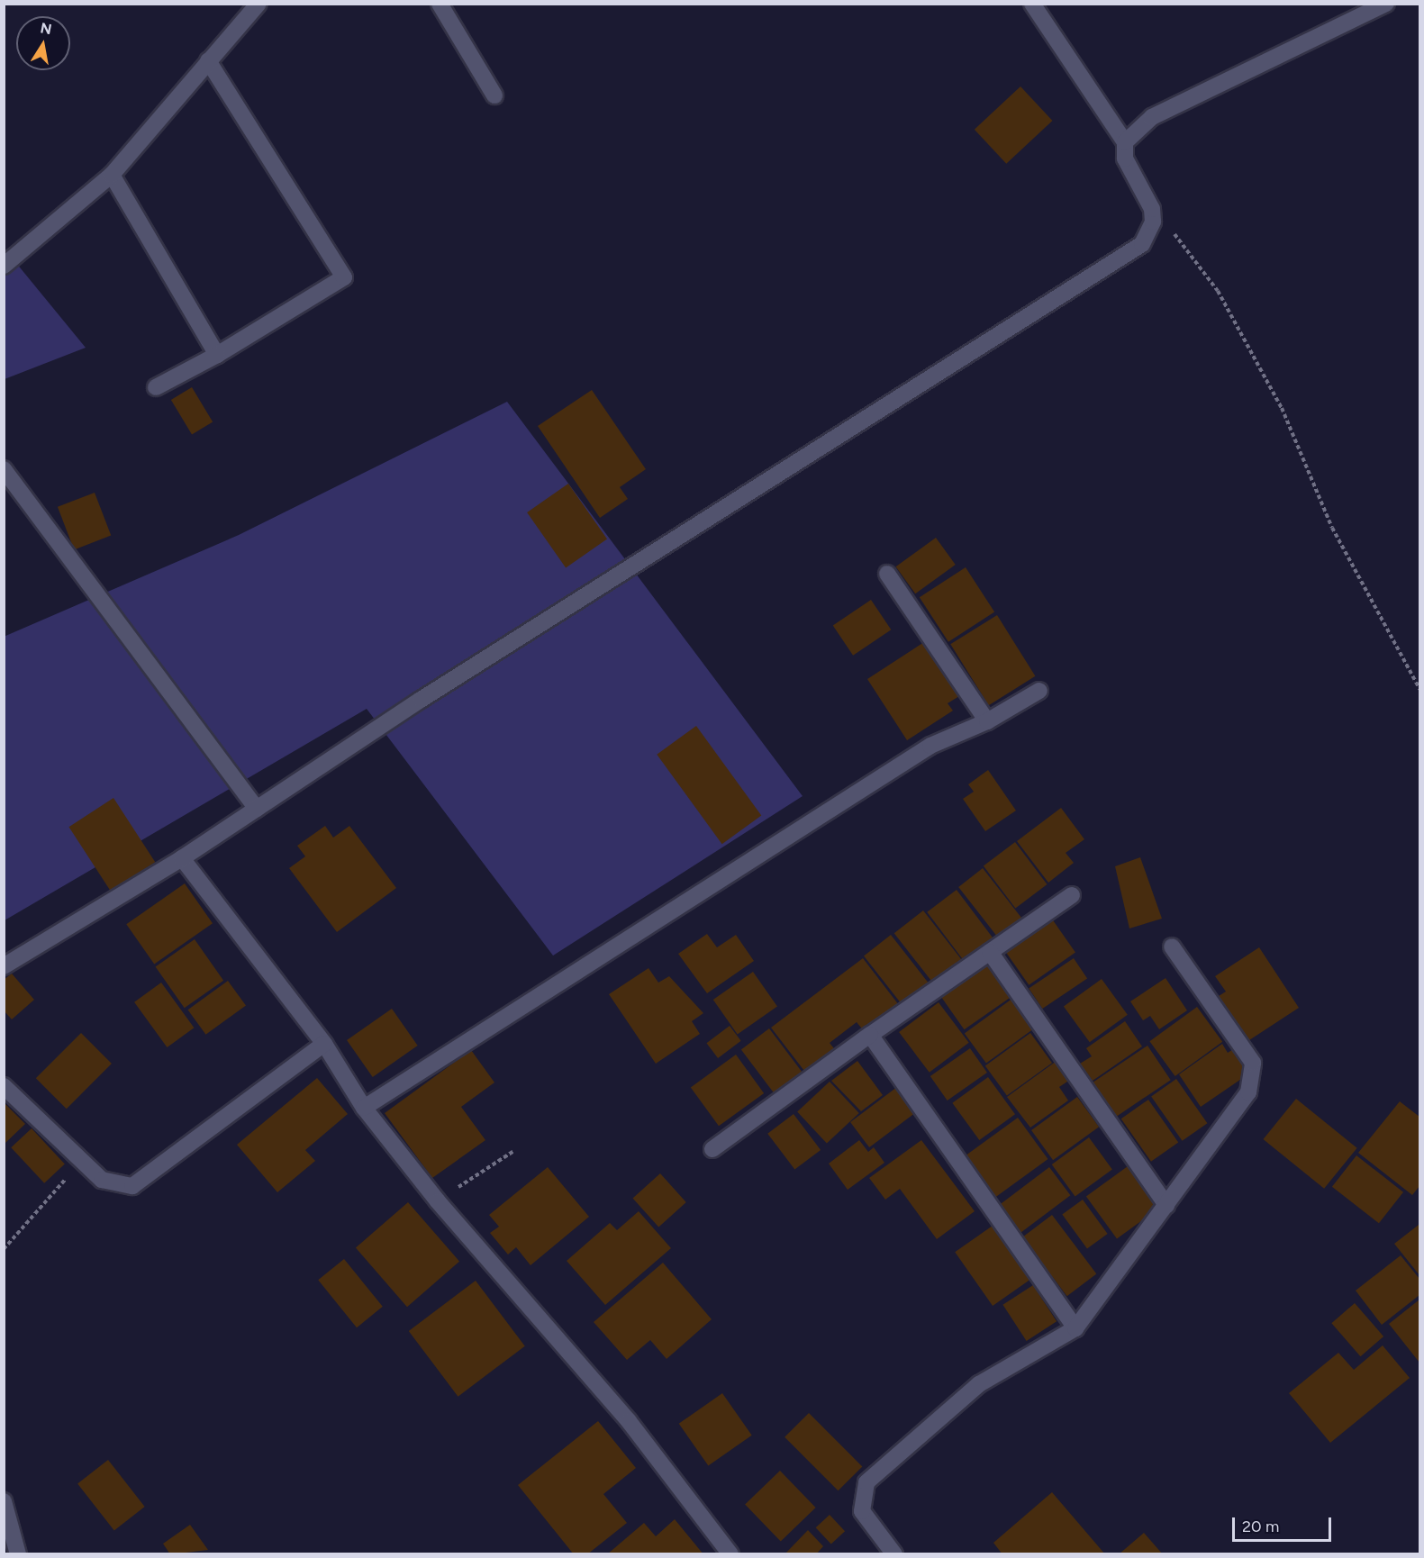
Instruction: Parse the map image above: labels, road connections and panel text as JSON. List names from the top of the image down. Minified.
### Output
{"scale_bar":"20 m","north":"top"}
